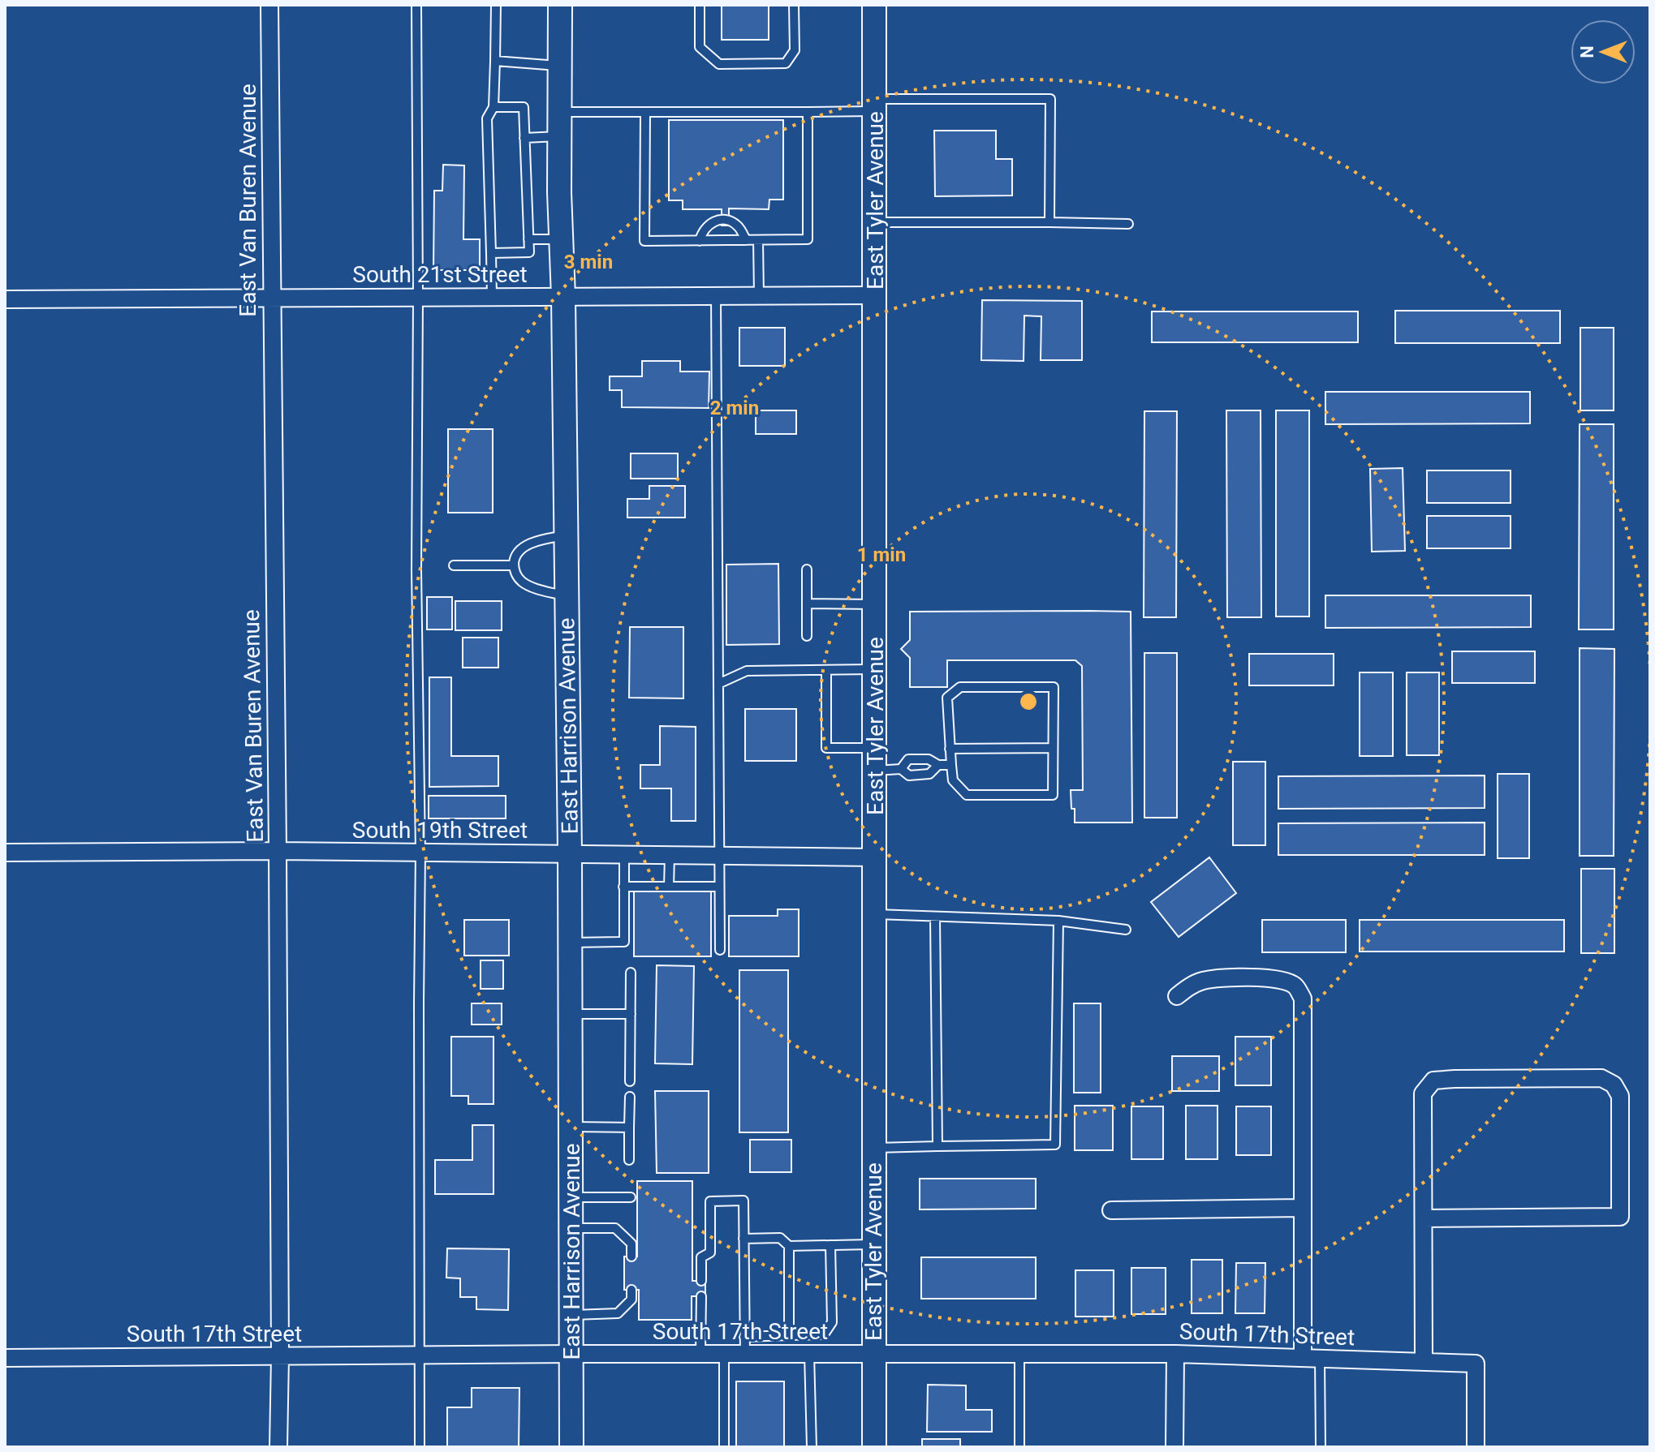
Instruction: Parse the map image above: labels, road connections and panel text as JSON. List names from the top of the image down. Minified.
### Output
{"streets":{"main road":["East Tyler Avenue","East Harrison Avenue"],"street":["East Van Buren Avenue","South 21st Street","South 19th Street","South 17th Street"]},"crossings":[["East Van Buren Avenue","South 21st Street"],["East Van Buren Avenue","South 19th Street"],["East Van Buren Avenue","South 17th Street"],["East Tyler Avenue","South 21st Street"],["East Tyler Avenue","South 19th Street"],["East Tyler Avenue","South 17th Street"],["South 21st Street","East Harrison Avenue"],["East Harrison Avenue","South 19th Street"],["East Harrison Avenue","South 17th Street"]],"north":"left","rings":["3 min","2 min","1 min"]}
